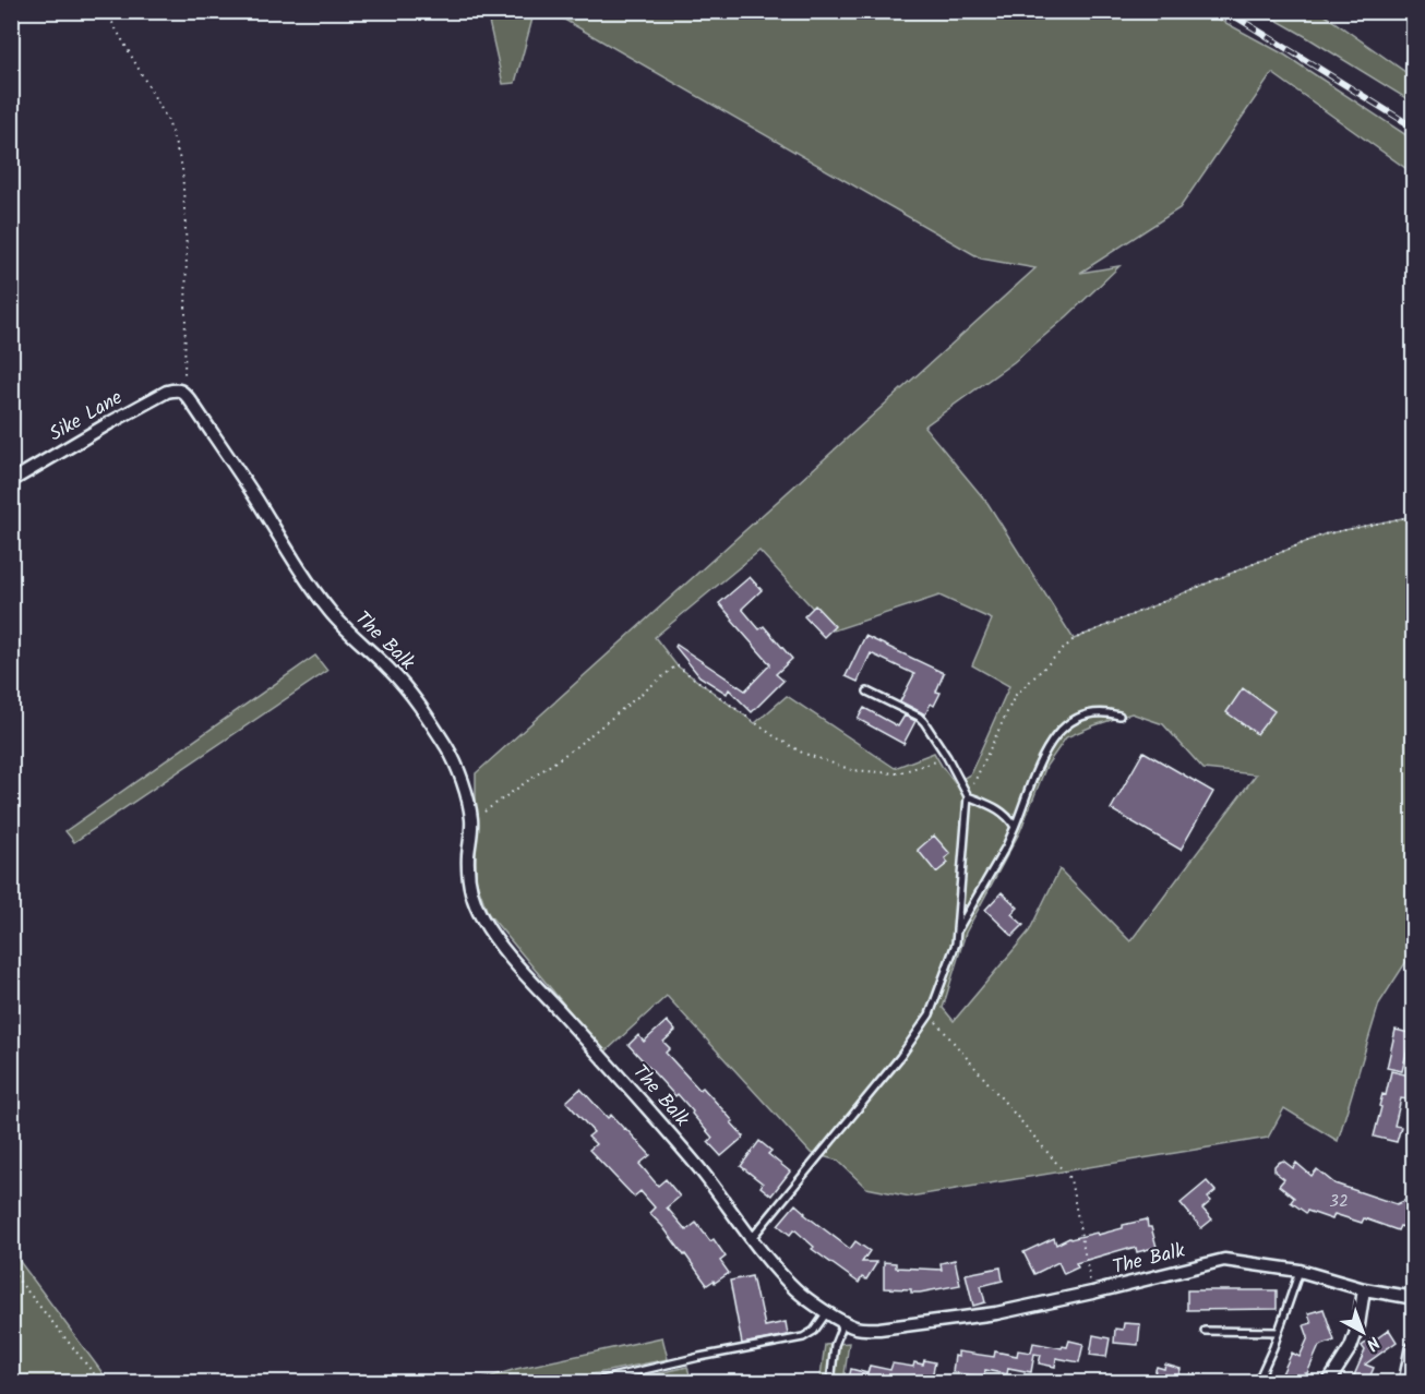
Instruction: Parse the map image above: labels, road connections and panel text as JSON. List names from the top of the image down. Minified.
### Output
{"streets":{"street":["Sike Lane","The Balk"]},"crossings":[["Sike Lane","The Balk"]],"house_numbers":["32"],"north":"bottom right"}
